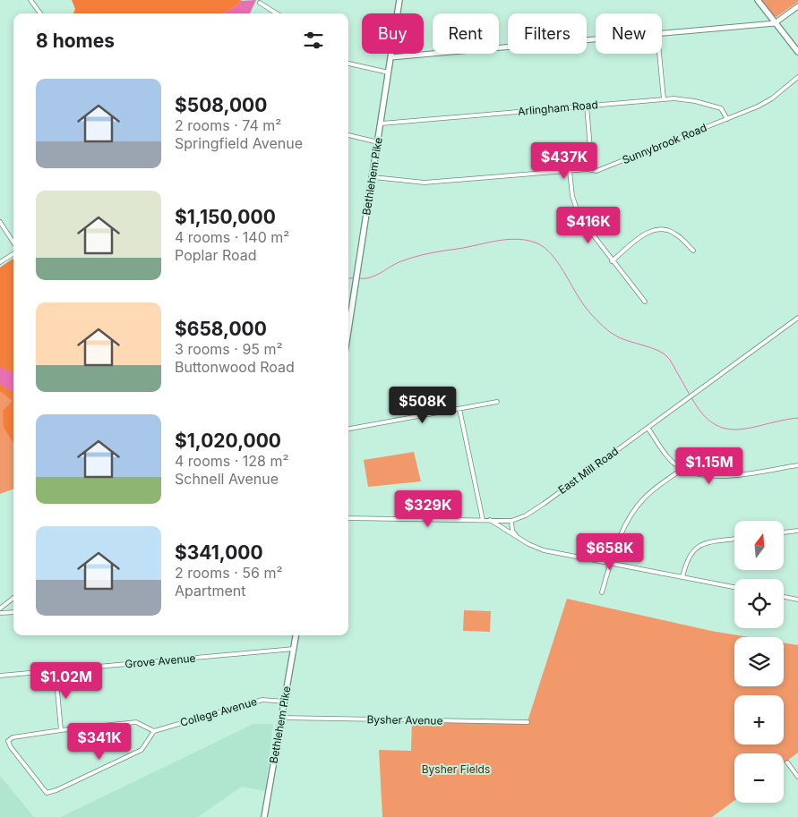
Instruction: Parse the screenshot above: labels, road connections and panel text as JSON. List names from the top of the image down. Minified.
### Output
{"streets":{"main road":["Bethlehem Pike"],"street":["Arlingham Road","Sunnybrook Road","East Mill Road","Grove Avenue","College Avenue","Bysher Avenue"]},"crossings":[["Arlingham Road","Sunnybrook Road"],["Arlingham Road","Bethlehem Pike"],["Sunnybrook Road","Bethlehem Pike"],["Bethlehem Pike","Grove Avenue"],["Bethlehem Pike","College Avenue"],["Bethlehem Pike","Bysher Avenue"]],"parks":["Bysher Fields"],"north":"top","page":{"chip":["Buy","Rent","Filters","New"],"heading":"8 homes","list":[{"name":"$508,000","note":"2 rooms · 74 m² · Springfield Avenue"},{"name":"$1,150,000","note":"4 rooms · 140 m² · Poplar Road"},{"name":"$658,000","note":"3 rooms · 95 m² · Buttonwood Road"},{"name":"$1,020,000","note":"4 rooms · 128 m² · Schnell Avenue"},{"name":"$341,000","note":"2 rooms · 56 m² · Apartment"}],"price":["$437K","$416K","$508K","$1.15M","$329K","$658K","$1.02M","$341K"],"map_buttons":["+","−"]}}
